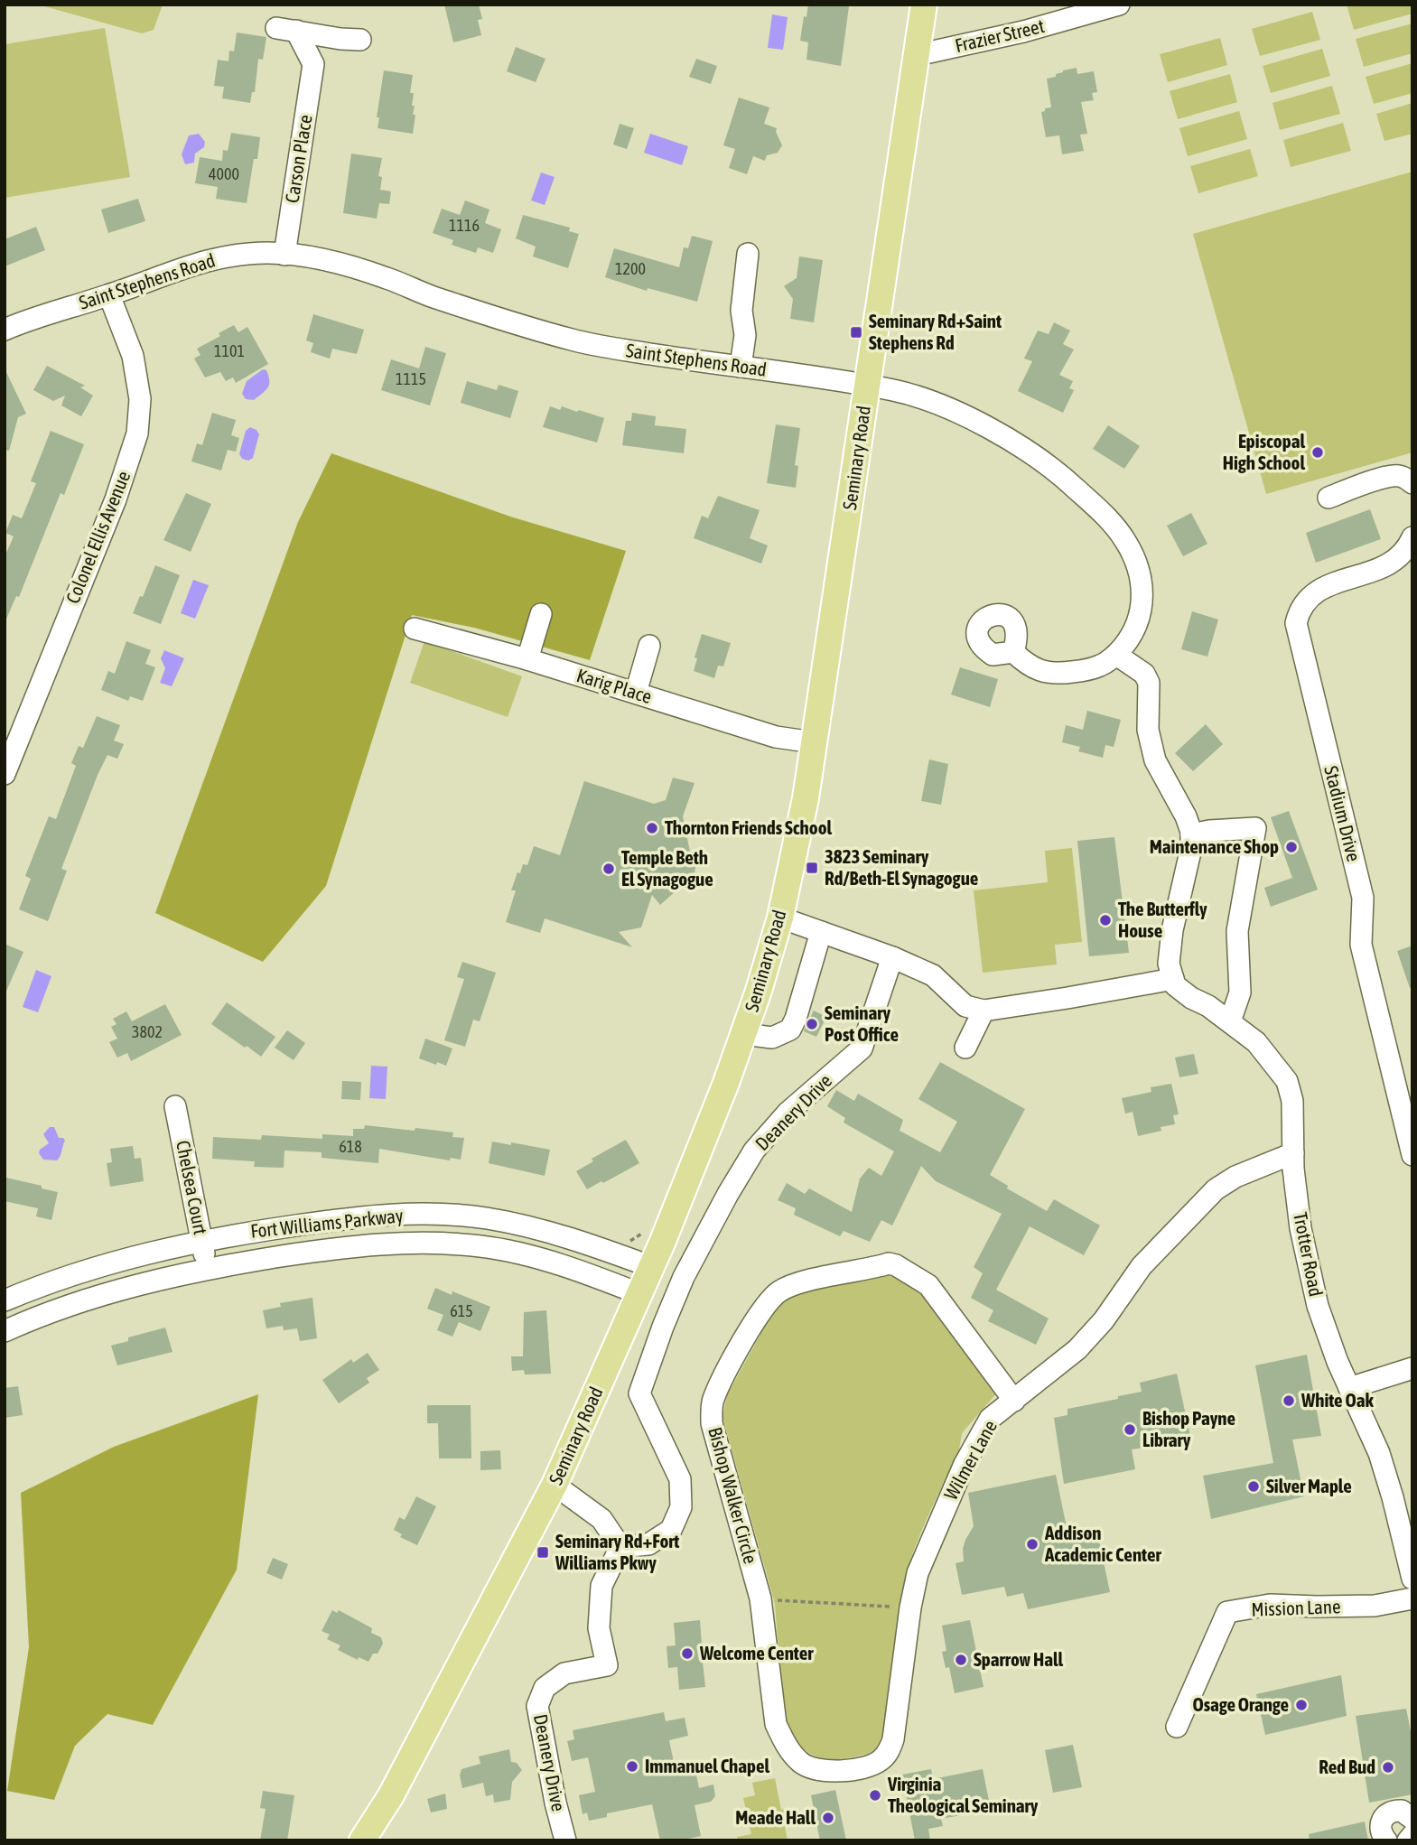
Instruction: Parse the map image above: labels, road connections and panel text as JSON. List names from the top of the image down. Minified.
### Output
{"streets":{"main road":["Seminary Road"],"street":["Frazier Street","Carson Place","Saint Stephens Road","Colonel Ellis Avenue","Karig Place","Stadium Drive","Deanery Drive","Chelsea Court","Fort Williams Parkway","Trotter Road","Wilmer Lane","Bishop Walker Circle","Mission Lane"]},"crossings":[["Frazier Street","Seminary Road"],["Carson Place","Saint Stephens Road"],["Saint Stephens Road","Seminary Road"],["Saint Stephens Road","Colonel Ellis Avenue"],["Seminary Road","Karig Place"],["Seminary Road","Fort Williams Parkway"],["Chelsea Court","Fort Williams Parkway"],["Trotter Road","Wilmer Lane"],["Wilmer Lane","Bishop Walker Circle"]],"places":{"transit":["Seminary Rd+Saint Stephens Rd","3823 Seminary Rd/Beth-El Synagogue","Seminary Rd+Fort Williams Pkwy"],"other":["Episcopal High School","Thornton Friends School","Maintenance Shop","Temple Beth El Synagogue","The Butterfly House","Seminary Post Office","White Oak","Bishop Payne Library","Silver Maple","Addison Academic Center","Welcome Center","Sparrow Hall","Osage Orange","Immanuel Chapel","Red Bud","Virginia Theological Seminary","Meade Hall"]},"house_numbers":["4000","1116","1200","1101","1115","3802","618","615"]}
